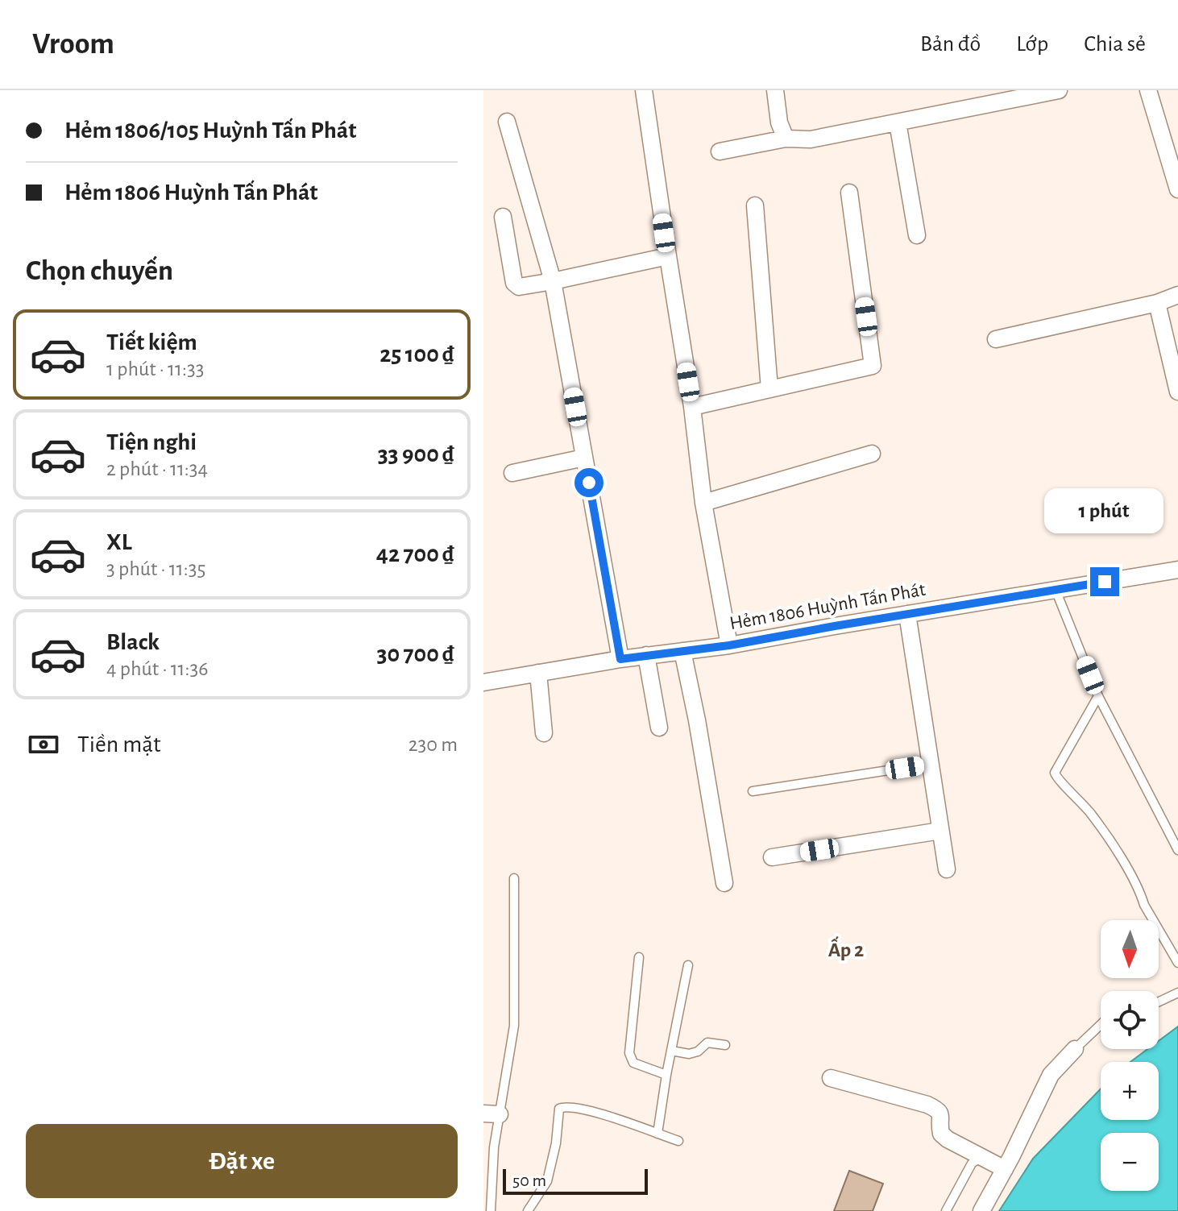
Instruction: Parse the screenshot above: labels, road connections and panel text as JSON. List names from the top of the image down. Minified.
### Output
{"streets":{"street":["Hẻm 1806 Huỳnh Tấn Phát"]},"districts":["Ấp 2"],"scale_bar":"50 m","north":"bottom","page":{"header":"Vroom","nav":["Bản đồ","Lớp","Chia sẻ"],"banner":["Hẻm 1806/105 Huỳnh Tấn Phát","Hẻm 1806 Huỳnh Tấn Phát"],"heading":"Chọn chuyến","list":[{"name":"Tiết kiệm","note":"1 phút · 11:33","value":"25 100 ₫"},{"name":"Tiện nghi","note":"2 phút · 11:34","value":"33 900 ₫"},{"name":"XL","note":"3 phút · 11:35","value":"42 700 ₫"},{"name":"Black","note":"4 phút · 11:36","value":"30 700 ₫"}],"bubble":"1 phút","pay":["Tiền mặt","230 m"],"map_buttons":["+","−"],"buttons":"Đặt xe","scale":"50 m"}}
